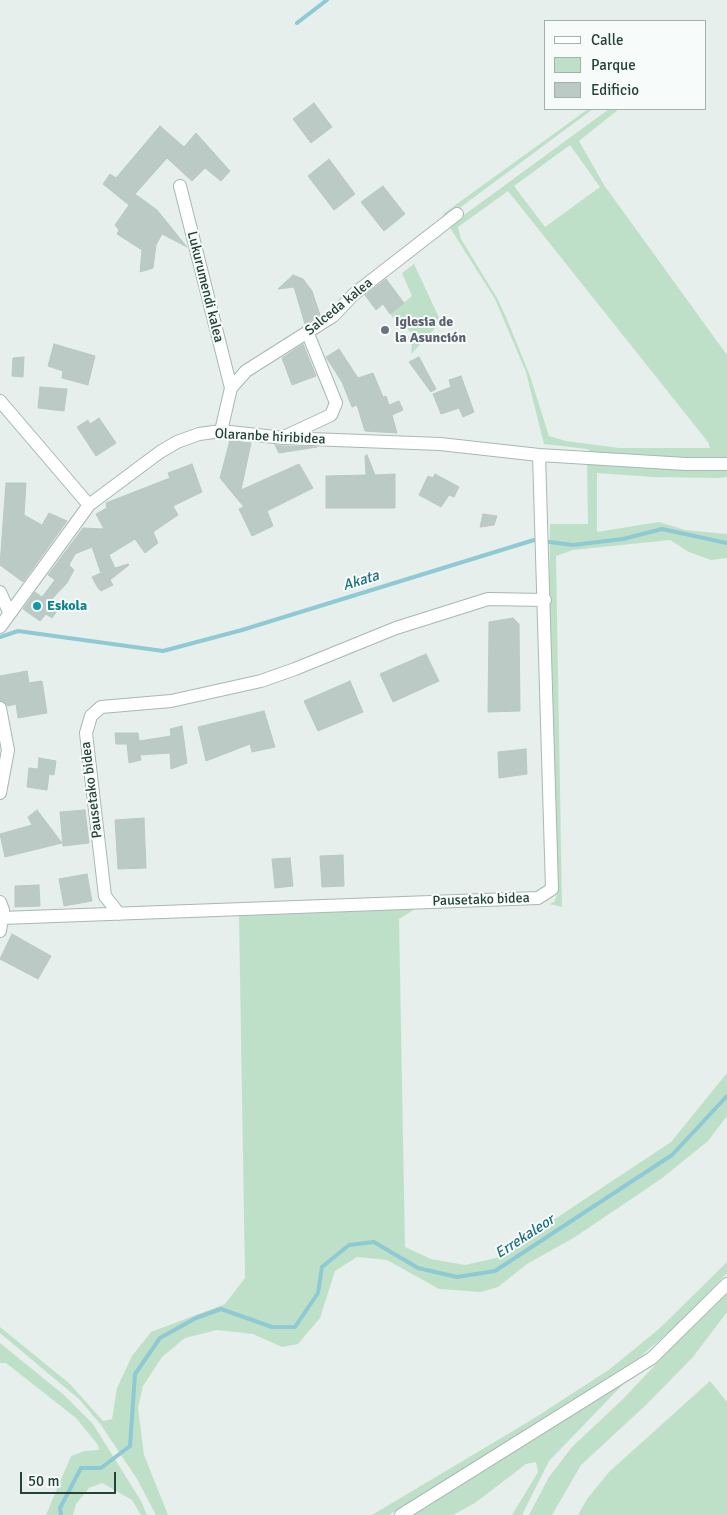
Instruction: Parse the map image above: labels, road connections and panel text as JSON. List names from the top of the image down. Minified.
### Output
{"streets":{"street":["Lukurumendi kalea","Salceda kalea","Olaranbe hiribidea","Pausetako bidea"]},"crossings":[["Lukurumendi kalea","Salceda kalea"],["Salceda kalea","Olaranbe hiribidea"],["Olaranbe hiribidea","Pausetako bidea"]],"water":["Akata","Errekaleor"],"places":["Iglesia de la Asunción","Eskola"],"legend":["Calle","Parque","Edificio"],"scale_bar":"50 m"}
